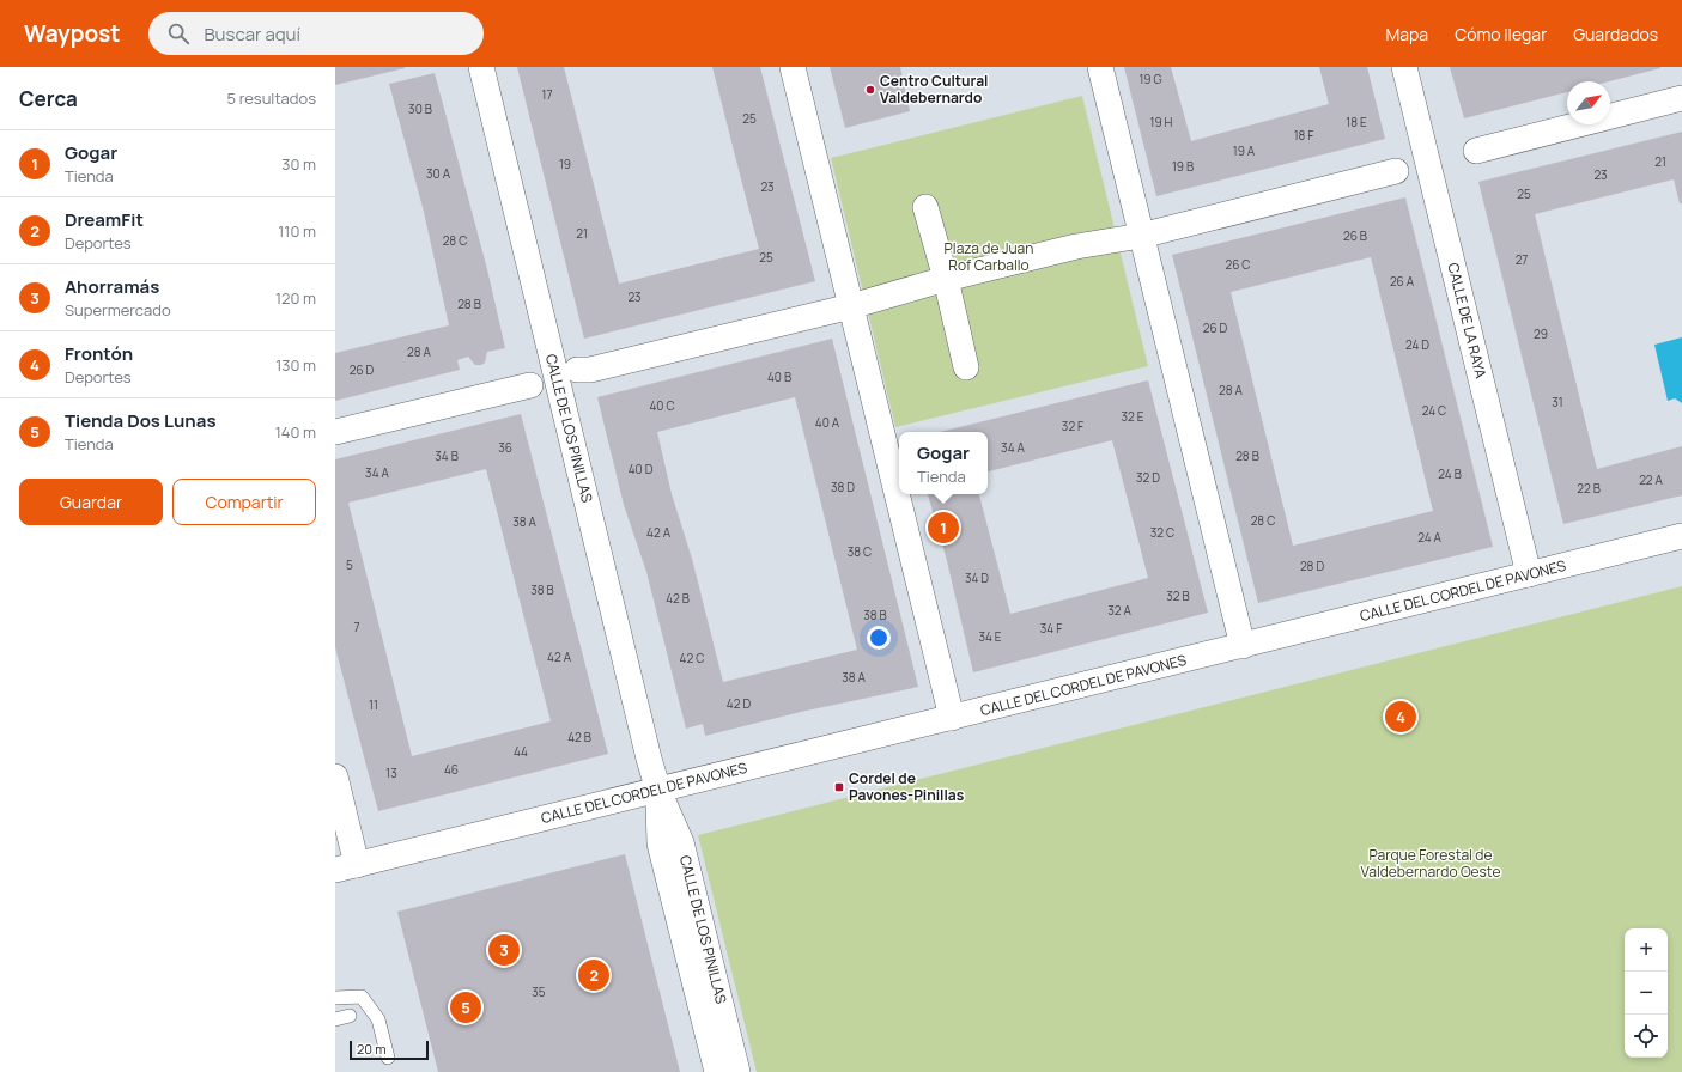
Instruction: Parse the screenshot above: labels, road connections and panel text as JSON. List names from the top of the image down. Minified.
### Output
{"streets":{"street":["CALLE DE LA RAYA","CALLE DE LOS PINILLAS","CALLE DEL CORDEL DE PAVONES"]},"crossings":[["CALLE DE LA RAYA","CALLE DEL CORDEL DE PAVONES"],["CALLE DE LOS PINILLAS","CALLE DEL CORDEL DE PAVONES"]],"parks":["Plaza de Juan Rof Carballo","Parque Forestal de Valdebernardo Oeste"],"places":{"other":["Centro Cultural Valdebernardo"],"transit":["Cordel de Pavones-Pinillas"]},"house_numbers":["19 G","17","30 B","25","19 H","18 E","18 F","19 A","21","19","19 B","30 A","23","23","25","21","26 B","28 C","25","27","26 C","26 A","23","28 B","26 D","29","24 D","28 A","26 D","40 B","28 A","31","40 C","24 C","32 E","40 A","32 F","36","34 A","34 B","28 B","40 D","34 A","24 B","32 D","22 A","38 D","22 B","28 C","38 A","42 A","32 C","24 A","38 C","5","28 D","34 D","38 B","32 B","42 B","32 A","38 B","7","34 F","34 E","42 A","42 C","38 A","42 D","11","42 B","44","46","13","35"],"scale_bar":"20 m","north":"top right","page":{"header":"Waypost","search":"Buscar aquí","nav":["Mapa","Cómo llegar","Guardados"],"heading":["Cerca","5 resultados"],"list":[{"mark":"1","name":"Gogar","note":"Tienda","value":"30 m"},{"mark":"2","name":"DreamFit","note":"Deportes","value":"110 m"},{"mark":"3","name":"Ahorramás","note":"Supermercado","value":"120 m"},{"mark":"4","name":"Frontón","note":"Deportes","value":"130 m"},{"mark":"5","name":"Tienda Dos Lunas","note":"Tienda","value":"140 m"}],"popup":["Gogar","Tienda"],"buttons":["Guardar","Compartir"],"pins":["1","4","3","2","5"],"map_buttons":["+","−"],"scale":"20 m"}}
